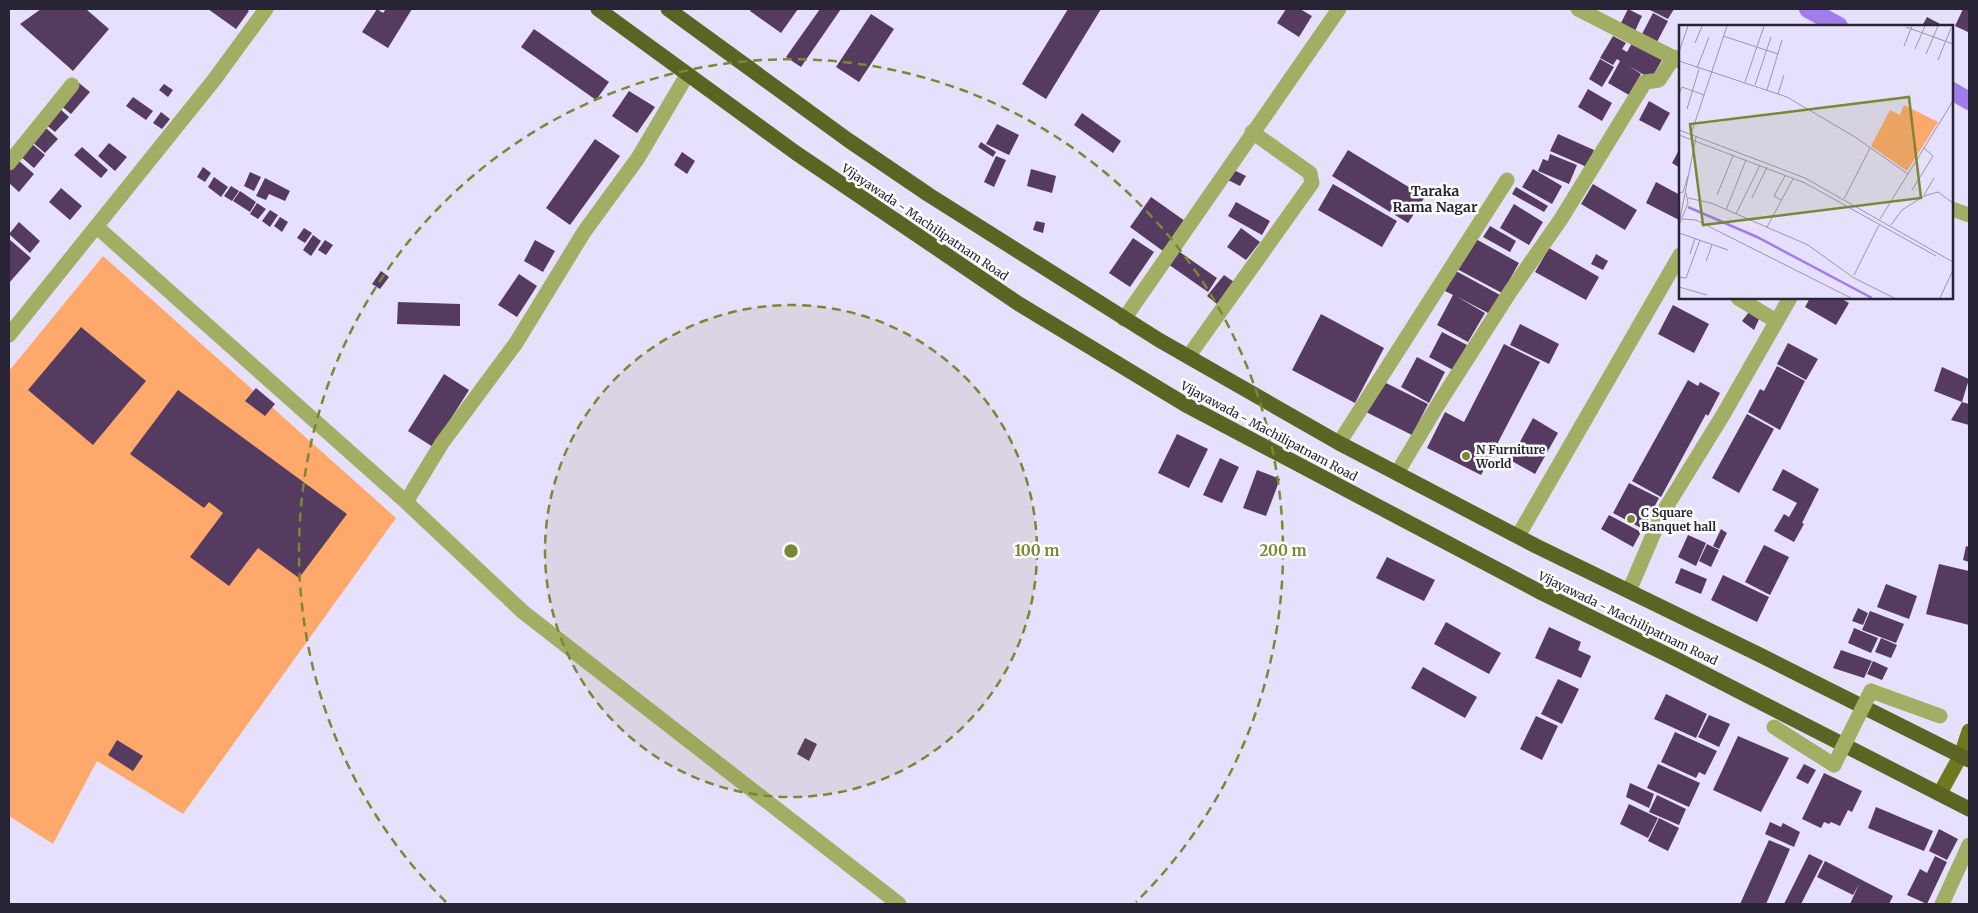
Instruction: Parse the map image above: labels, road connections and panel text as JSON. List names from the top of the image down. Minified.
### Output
{"streets":{"highway":["Vijayawada - Machilipatnam Road"]},"districts":["Taraka Rama Nagar"],"places":["N Furniture World","C Square Banquet hall"],"rings":["100 m","200 m"]}
